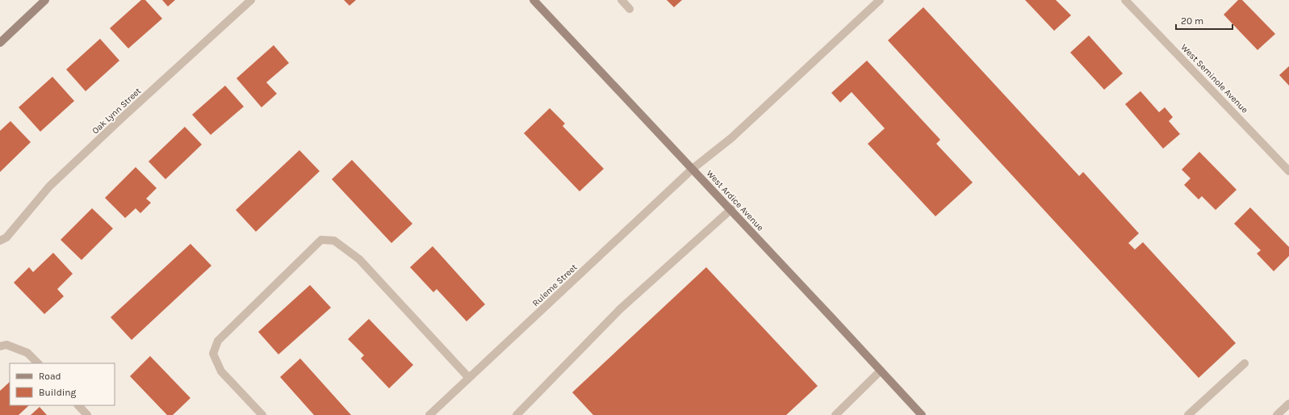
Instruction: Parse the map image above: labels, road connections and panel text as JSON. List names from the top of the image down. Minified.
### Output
{"streets":{"street":["West Seminole Avenue","Oak Lynn Street","West Ardice Avenue","Ruleme Street"]},"crossings":[["West Ardice Avenue","Ruleme Street"]],"legend":["Road","Building"],"scale_bar":"20 m"}
